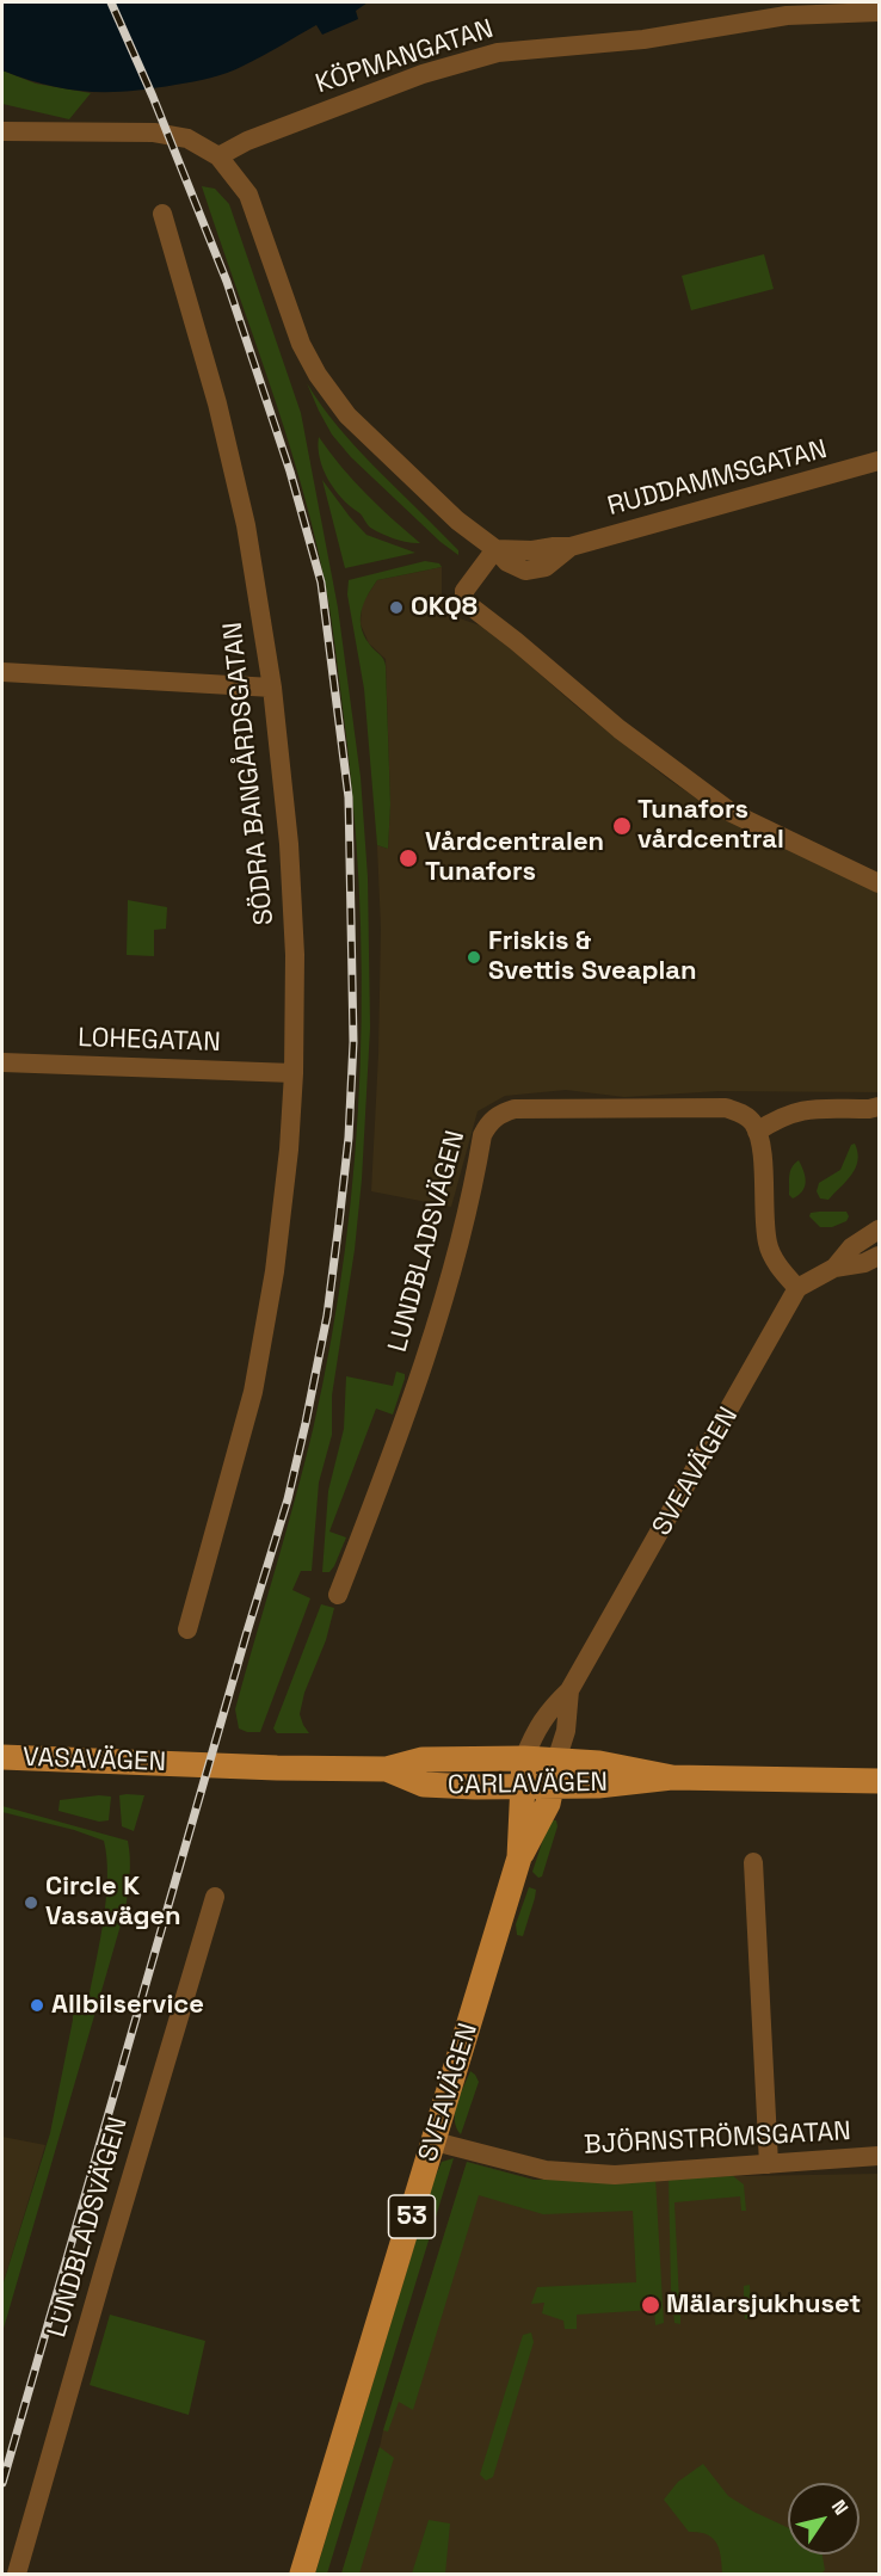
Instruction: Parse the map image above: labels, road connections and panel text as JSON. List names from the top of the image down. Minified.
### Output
{"streets":{"main road":["SVEAVÄGEN","VASAVÄGEN","CARLAVÄGEN","53"],"street":["KÖPMANGATAN","RUDDAMMSGATAN","SÖDRA BANGÅRDSGATAN","LOHEGATAN","LUNDBLADSVÄGEN","BJÖRNSTRÖMSGATAN"]},"crossings":[["SÖDRA BANGÅRDSGATAN","LOHEGATAN"],["SVEAVÄGEN","CARLAVÄGEN"],["SVEAVÄGEN","BJÖRNSTRÖMSGATAN"],["VASAVÄGEN","CARLAVÄGEN"]],"places":["OKQ8","Tunafors vårdcentral","Vårdcentralen Tunafors","Friskis & Svettis Sveaplan","Circle K Vasavägen","Allbilservice","Mälarsjukhuset"],"north":"top right"}
